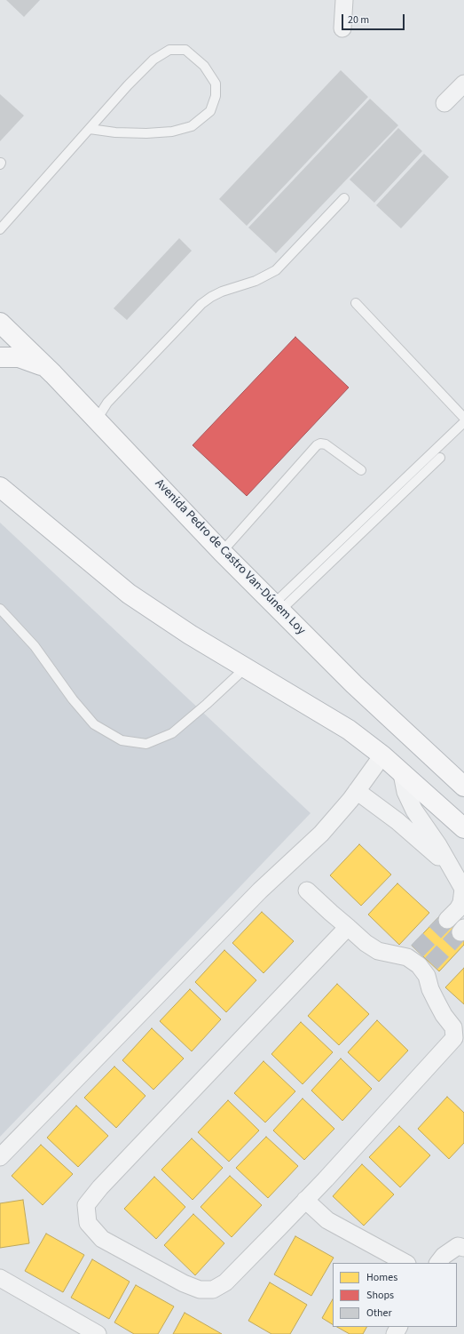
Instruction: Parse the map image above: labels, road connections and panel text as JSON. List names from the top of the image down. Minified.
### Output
{"streets":{"highway":["Avenida Pedro de Castro Van-Dúnem Loy"]},"legend":["Homes","Shops","Other"],"scale_bar":"20 m"}
